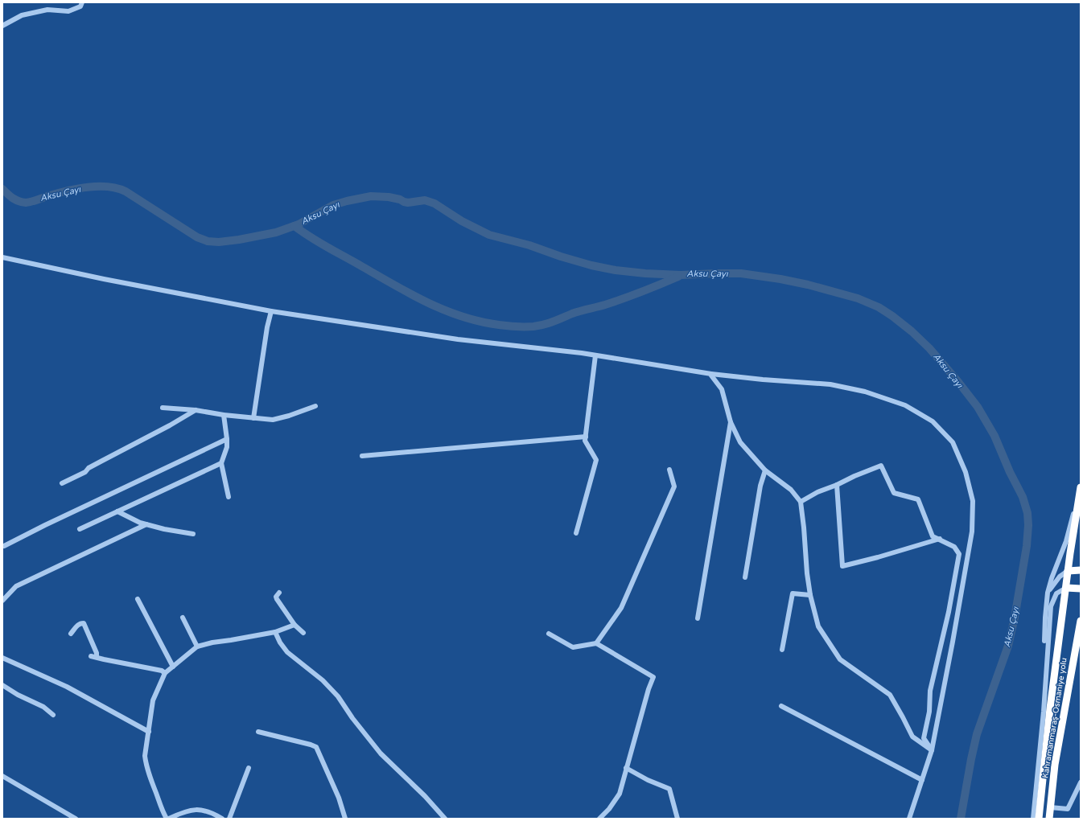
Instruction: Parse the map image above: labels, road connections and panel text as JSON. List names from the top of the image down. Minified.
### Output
{"streets":{"highway":["Kahramanmaraş-Osmaniye yolu"]},"water":["Aksu Çayı"]}
